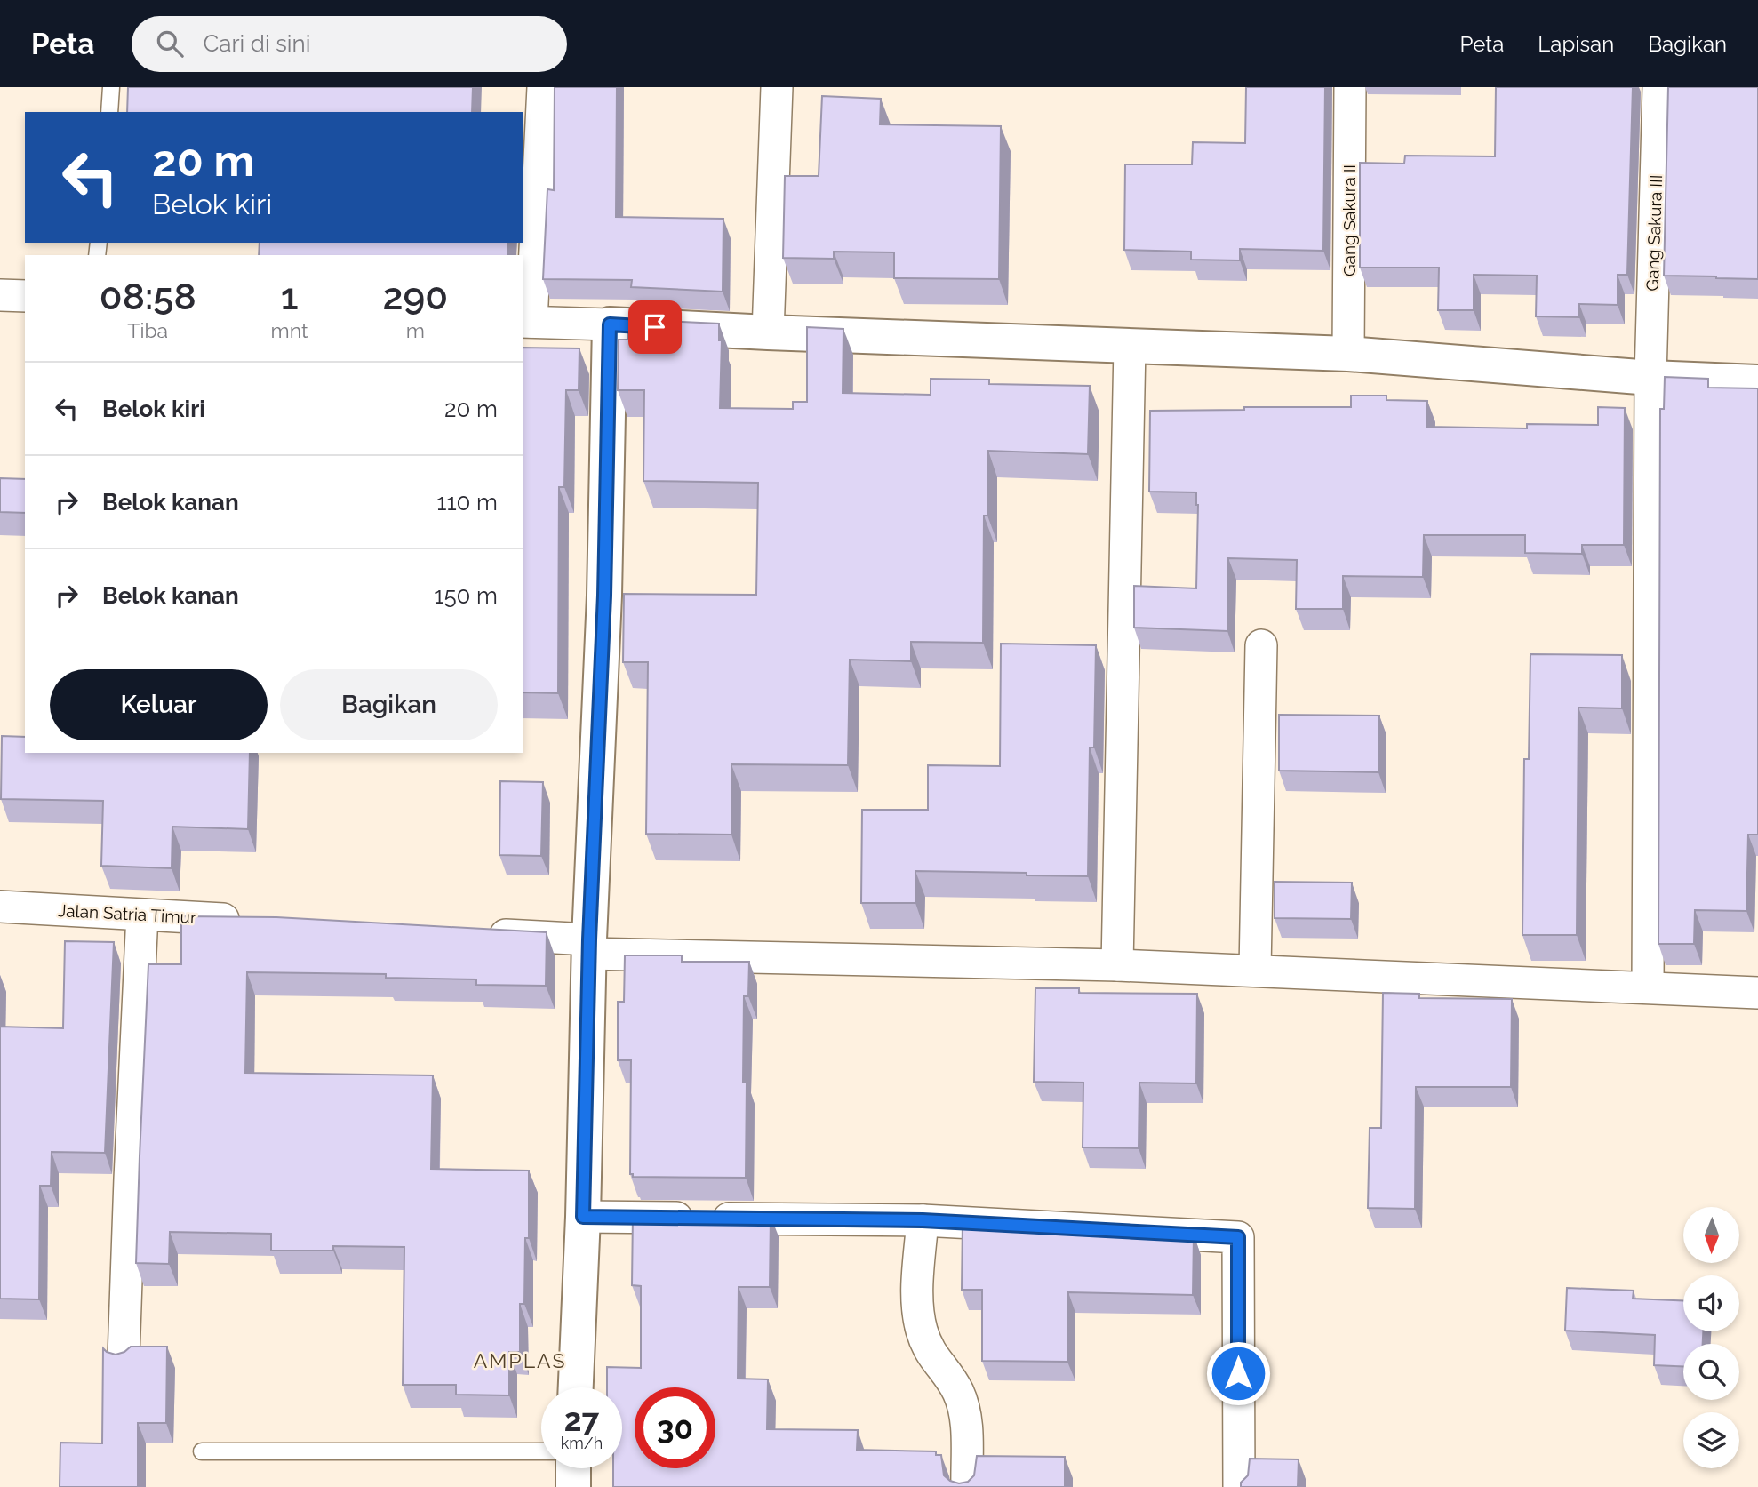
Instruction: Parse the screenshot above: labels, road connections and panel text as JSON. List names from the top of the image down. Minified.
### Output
{"streets":{"street":["Gang Sakura II","Gang Sakura III","Jalan Satria Timur"]},"districts":["AMPLAS"],"north":"bottom","page":{"header":"Peta","search":"Cari di sini","nav":["Peta","Lapisan","Bagikan"],"turn":["20 m","Belok kiri"],"eta":["08:58","Tiba","1","mnt","290","m"],"list":[{"name":"Belok kiri","value":"20 m"},{"name":"Belok kanan","value":"110 m"},{"name":"Belok kanan","value":"150 m"}],"buttons":["Keluar","Bagikan"],"speed":"27 km/h","limit":"30"}}
